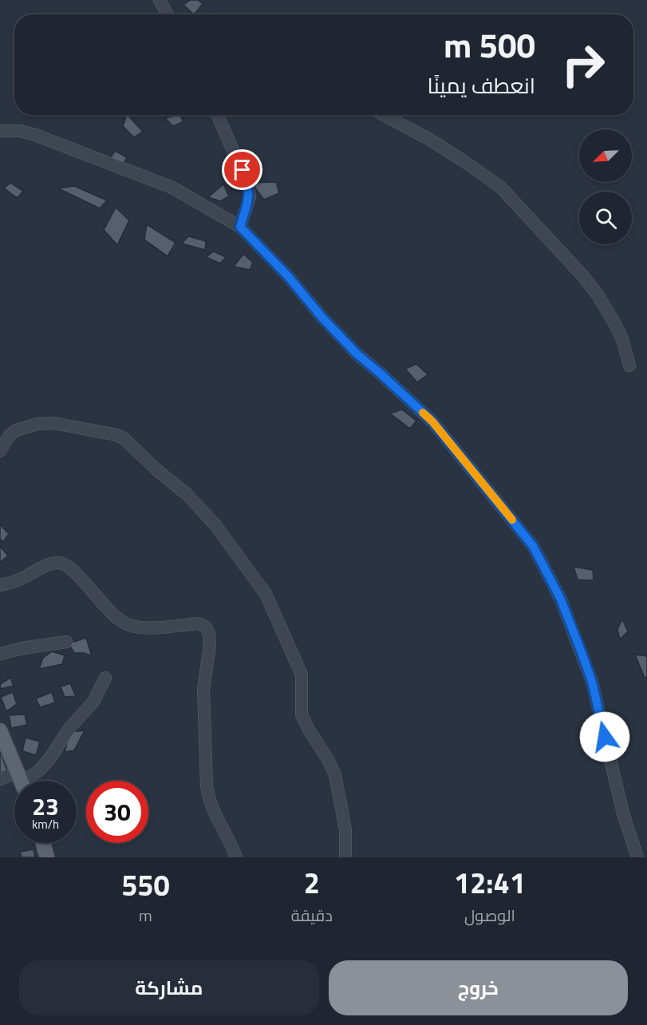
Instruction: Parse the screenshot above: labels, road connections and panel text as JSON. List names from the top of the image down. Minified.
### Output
{"north":"bottom left","page":{"turn":["500 m","انعطف يمينًا"],"speed":"23 km/h","limit":"30","eta":["12:41","الوصول","2","دقيقة","550","m"],"buttons":["خروج","مشاركة"]}}
